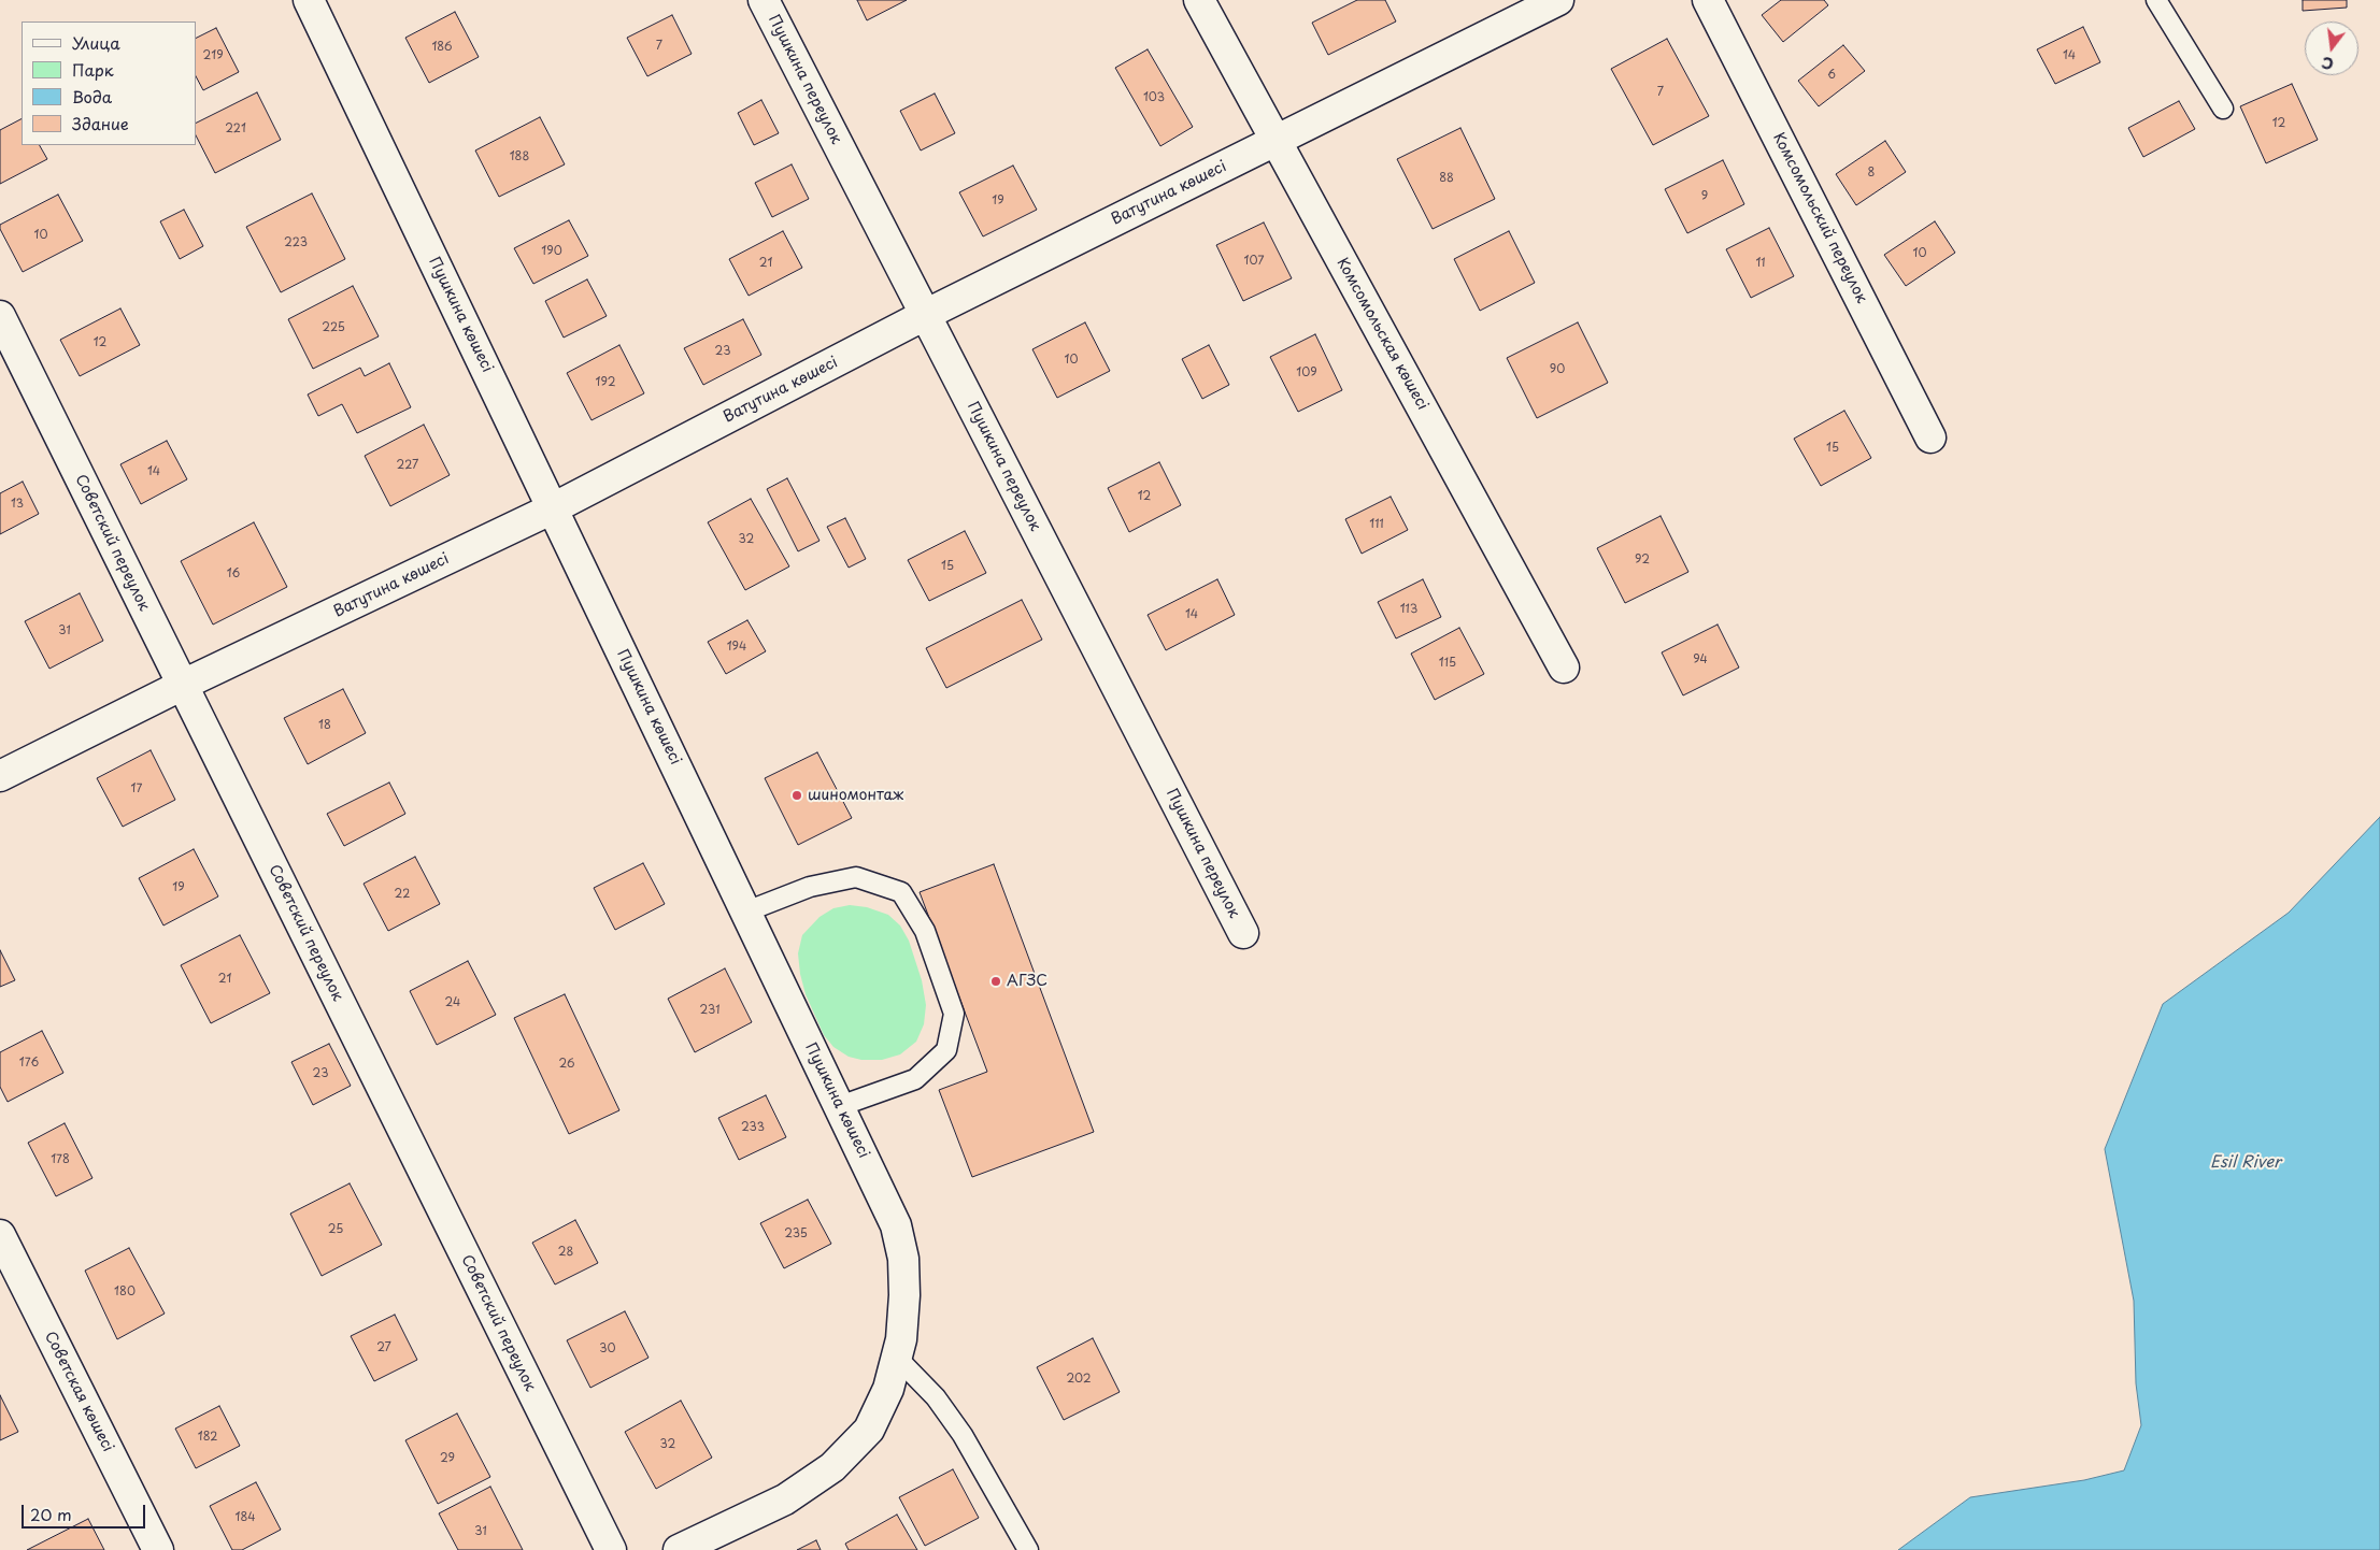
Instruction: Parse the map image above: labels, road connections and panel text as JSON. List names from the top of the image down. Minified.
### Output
{"streets":{"street":["Пушкина переулок","Ватутина көшесі","Комсомольский переулок","Пушкина көшесі","Комсомольская көшесі","Советский переулок","Советская көшесі"]},"crossings":[["Пушкина переулок","Ватутина көшесі"],["Ватутина көшесі","Пушкина көшесі"],["Ватутина көшесі","Комсомольская көшесі"],["Ватутина көшесі","Советский переулок"]],"water":["Esil River"],"places":["шиномонтаж","АГЗС"],"house_numbers":["7","186","219","14","6","7","103","12","221","188","8","88","9","19","10","223","190","10","107","21","11","225","12","23","10","90","109","192","15","227","14","12","13","111","32","92","15","16","113","14","31","194","94","115","18","17","19","22","21","24","231","176","26","23","233","178","25","235","28","180","27","30","202","182","32","29","184","31"],"legend":["Улица","Парк","Вода","Здание"],"scale_bar":"20 m","north":"bottom"}
